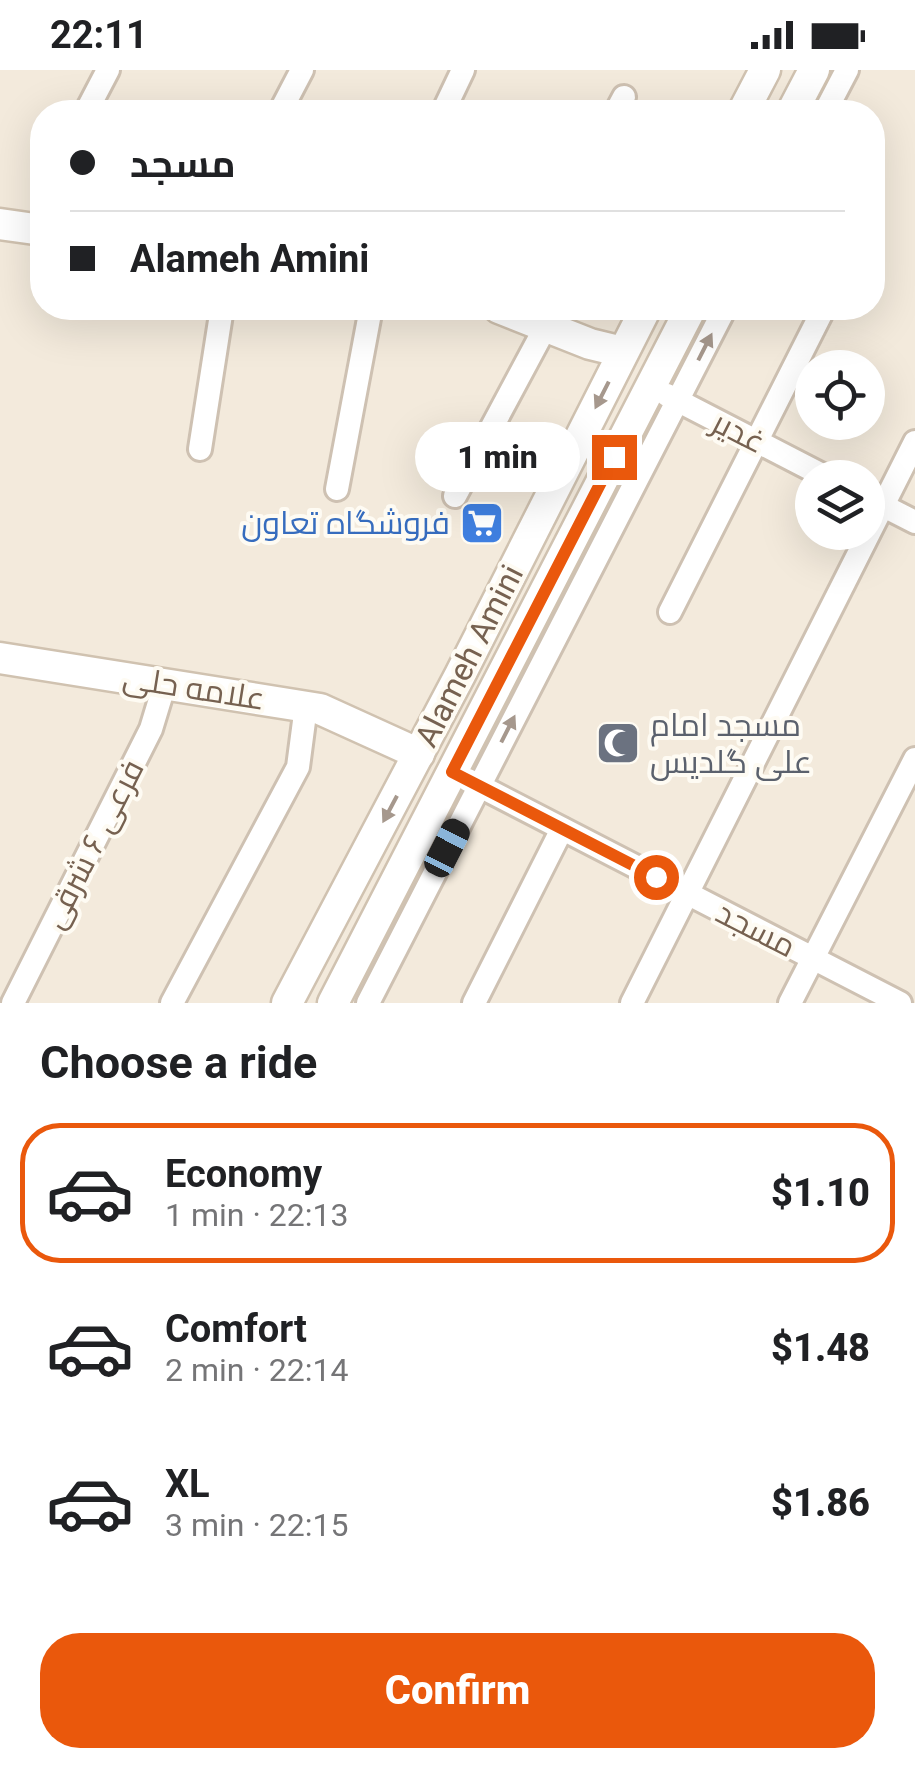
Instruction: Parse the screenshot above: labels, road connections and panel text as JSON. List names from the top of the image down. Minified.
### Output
{"streets":{"main road":["Alameh Amini","علامه حلی"],"street":["غدیر","فرعی ۶ شرقی","مسجد"]},"crossings":[["غدیر","Alameh Amini"],["Alameh Amini","علامه حلی"],["Alameh Amini","مسجد"],["علامه حلی","فرعی ۶ شرقی"]],"places":{"supermarket":["فروشگاه تعاون"],"mosque":["مسجد امام علی گلدیس"]},"page":{"status":"22:11","banner":["مسجد","Alameh Amini"],"bubble":"1 min","heading":"Choose a ride","list":[{"name":"Economy","note":"1 min · 22:13","value":"$1.10"},{"name":"Comfort","note":"2 min · 22:14","value":"$1.48"},{"name":"XL","note":"3 min · 22:15","value":"$1.86"}],"buttons":"Confirm"}}
